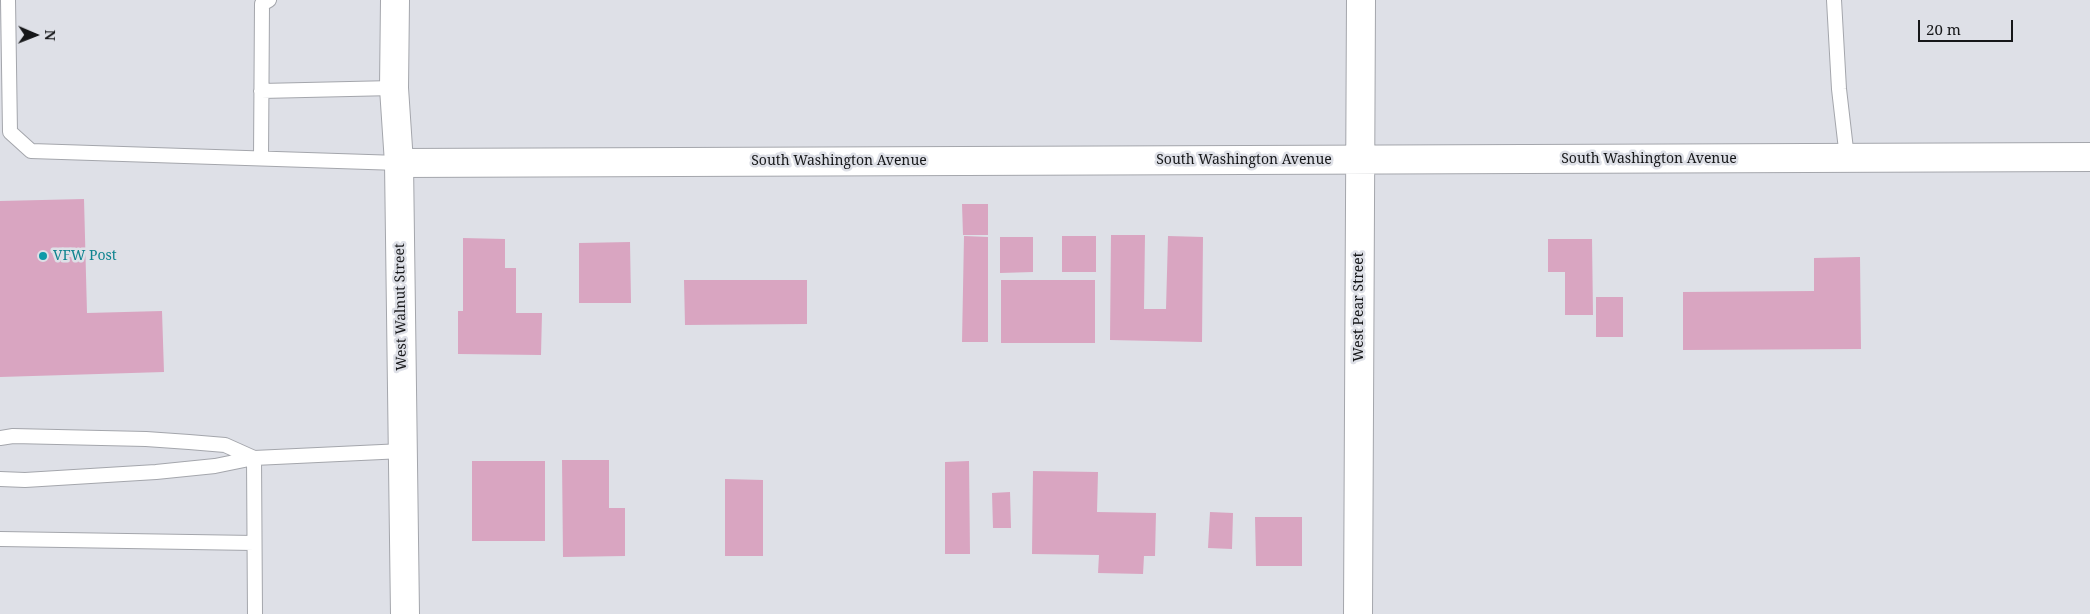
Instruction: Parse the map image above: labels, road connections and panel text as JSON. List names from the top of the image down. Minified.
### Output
{"streets":{"street":["South Washington Avenue","West Walnut Street","West Pear Street"]},"crossings":[["South Washington Avenue","West Walnut Street"],["South Washington Avenue","West Pear Street"]],"places":["VFW Post"],"scale_bar":"20 m","north":"right"}
